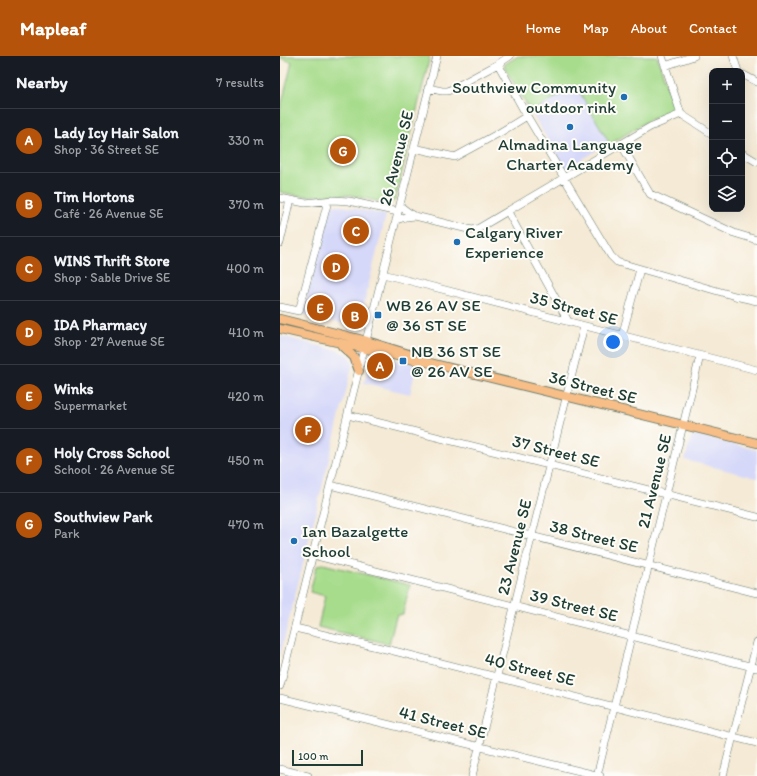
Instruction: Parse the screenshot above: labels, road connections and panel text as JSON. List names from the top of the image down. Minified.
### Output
{"streets":{"main road":["36 Street SE"],"street":["26 Avenue SE","35 Street SE","37 Street SE","21 Avenue SE","38 Street SE","23 Avenue SE","39 Street SE","40 Street SE","41 Street SE"]},"crossings":[["26 Avenue SE","35 Street SE"],["26 Avenue SE","36 Street SE"],["26 Avenue SE","37 Street SE"],["26 Avenue SE","38 Street SE"],["26 Avenue SE","39 Street SE"],["26 Avenue SE","40 Street SE"],["35 Street SE","21 Avenue SE"],["35 Street SE","23 Avenue SE"],["36 Street SE","21 Avenue SE"],["36 Street SE","23 Avenue SE"],["37 Street SE","21 Avenue SE"],["37 Street SE","23 Avenue SE"],["21 Avenue SE","38 Street SE"],["21 Avenue SE","39 Street SE"],["21 Avenue SE","40 Street SE"],["21 Avenue SE","41 Street SE"],["38 Street SE","23 Avenue SE"],["23 Avenue SE","39 Street SE"],["23 Avenue SE","40 Street SE"],["23 Avenue SE","41 Street SE"]],"places":{"other":["Southview Community outdoor rink","Almadina Language Charter Academy","Calgary River Experience","Ian Bazalgette School"],"transit":["WB 26 AV SE @ 36 ST SE","NB 36 ST SE @ 26 AV SE"]},"scale_bar":"100 m","page":{"header":"Mapleaf","nav":["Home","Map","About","Contact"],"heading":["Nearby","7 results"],"map_buttons":["+","−"],"list":[{"mark":"A","name":"Lady Icy Hair Salon","note":"Shop · 36 Street SE","value":"330 m"},{"mark":"B","name":"Tim Hortons","note":"Café · 26 Avenue SE","value":"370 m"},{"mark":"C","name":"WINS Thrift Store","note":"Shop · Sable Drive SE","value":"400 m"},{"mark":"D","name":"IDA Pharmacy","note":"Shop · 27 Avenue SE","value":"410 m"},{"mark":"E","name":"Winks","note":"Supermarket","value":"420 m"},{"mark":"F","name":"Holy Cross School","note":"School · 26 Avenue SE","value":"450 m"},{"mark":"G","name":"Southview Park","note":"Park","value":"470 m"}],"pins":["G","C","D","E","B","A","F"],"scale":"100 m"}}
